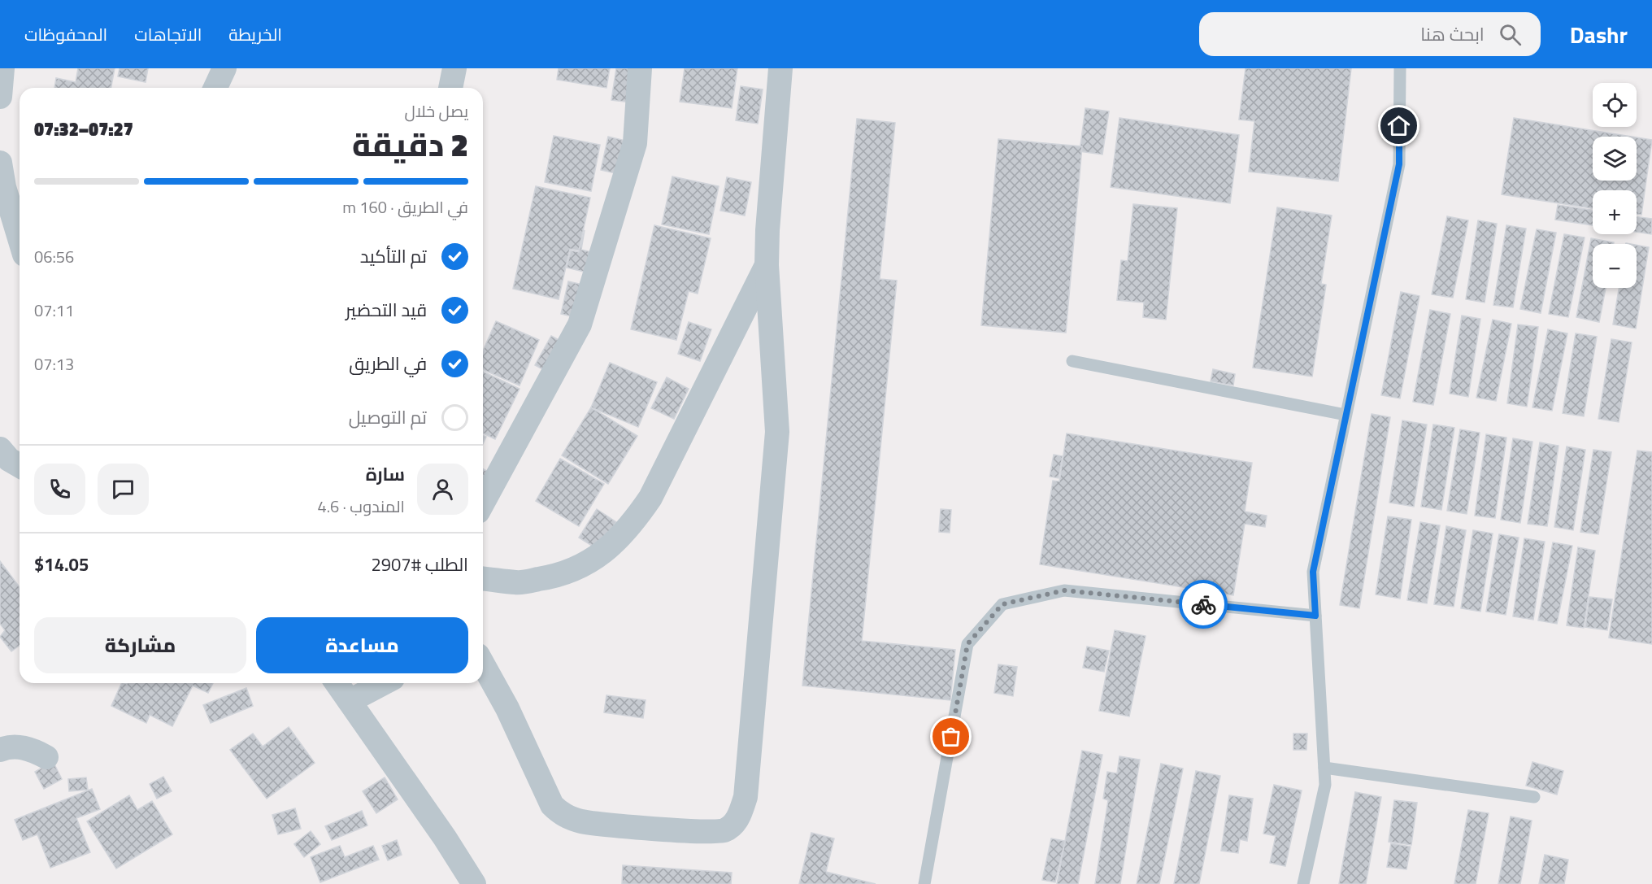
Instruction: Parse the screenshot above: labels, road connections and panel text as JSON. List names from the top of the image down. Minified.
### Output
{"page":{"header":"Dashr","search":"ابحث هنا","nav":["الخريطة","الاتجاهات","المحفوظات"],"map_buttons":["+","−"],"heading":["2 دقيقة","يصل خلال","07:27–07:32"],"panel":["سارة","المندوب · 4.6","الطلب #2907","$14.05"],"bar":"في الطريق · 160 m","list":[["تم التأكيد","06:56"],["قيد التحضير","07:11"],["في الطريق","07:13"],"تم التوصيل"],"buttons":["مساعدة","مشاركة"]}}
